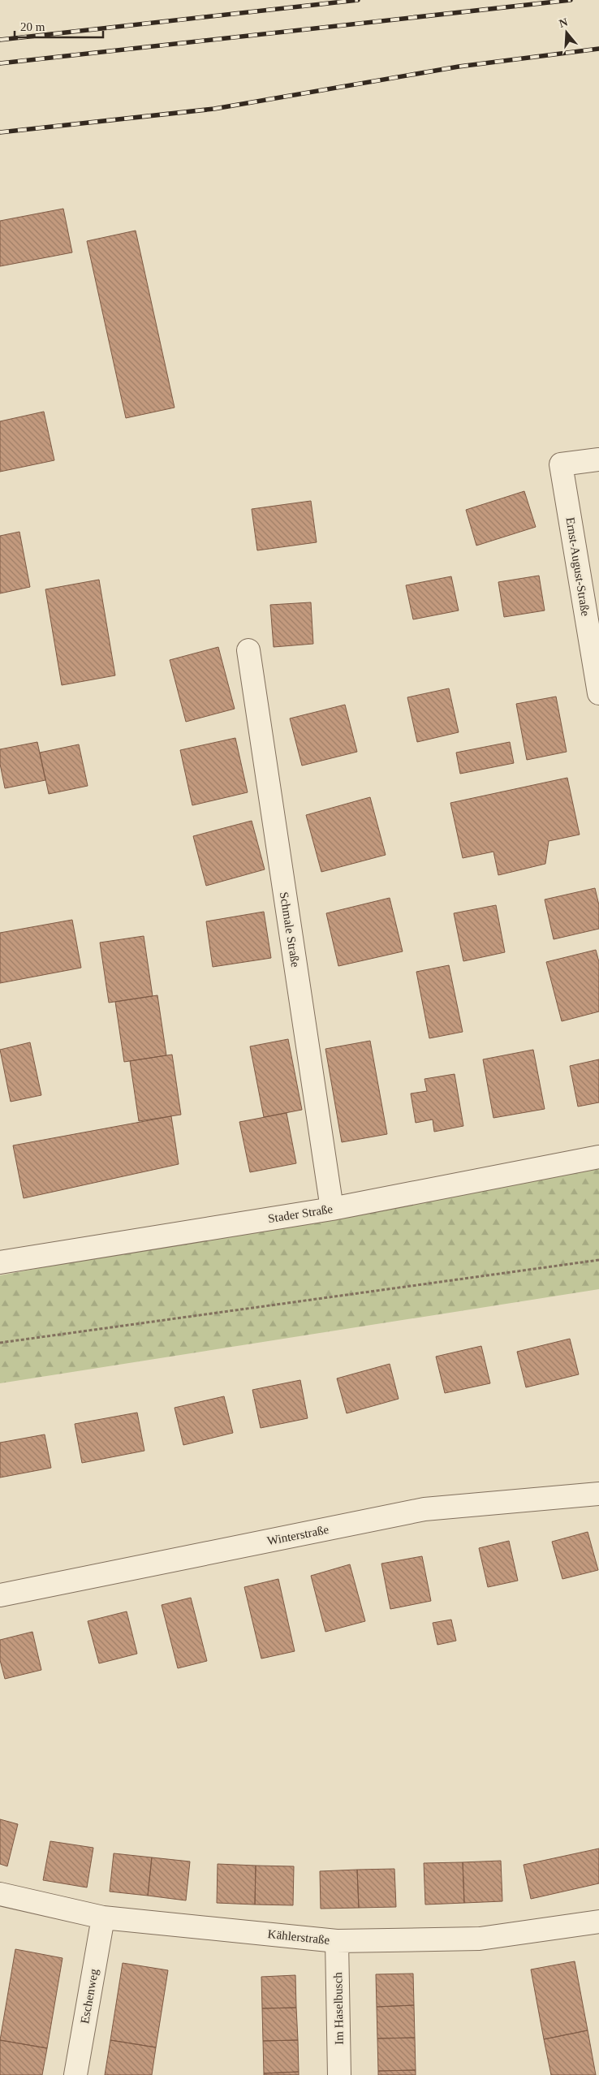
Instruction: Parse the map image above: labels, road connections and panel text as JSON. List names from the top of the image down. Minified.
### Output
{"streets":{"street":["Ernst-August-Straße","Schmale Straße","Stader Straße","Winterstraße","Kählerstraße","Eschenweg","Im Haselbusch"]},"crossings":[["Schmale Straße","Stader Straße"],["Kählerstraße","Eschenweg"],["Kählerstraße","Im Haselbusch"]],"scale_bar":"20 m","north":"top"}
